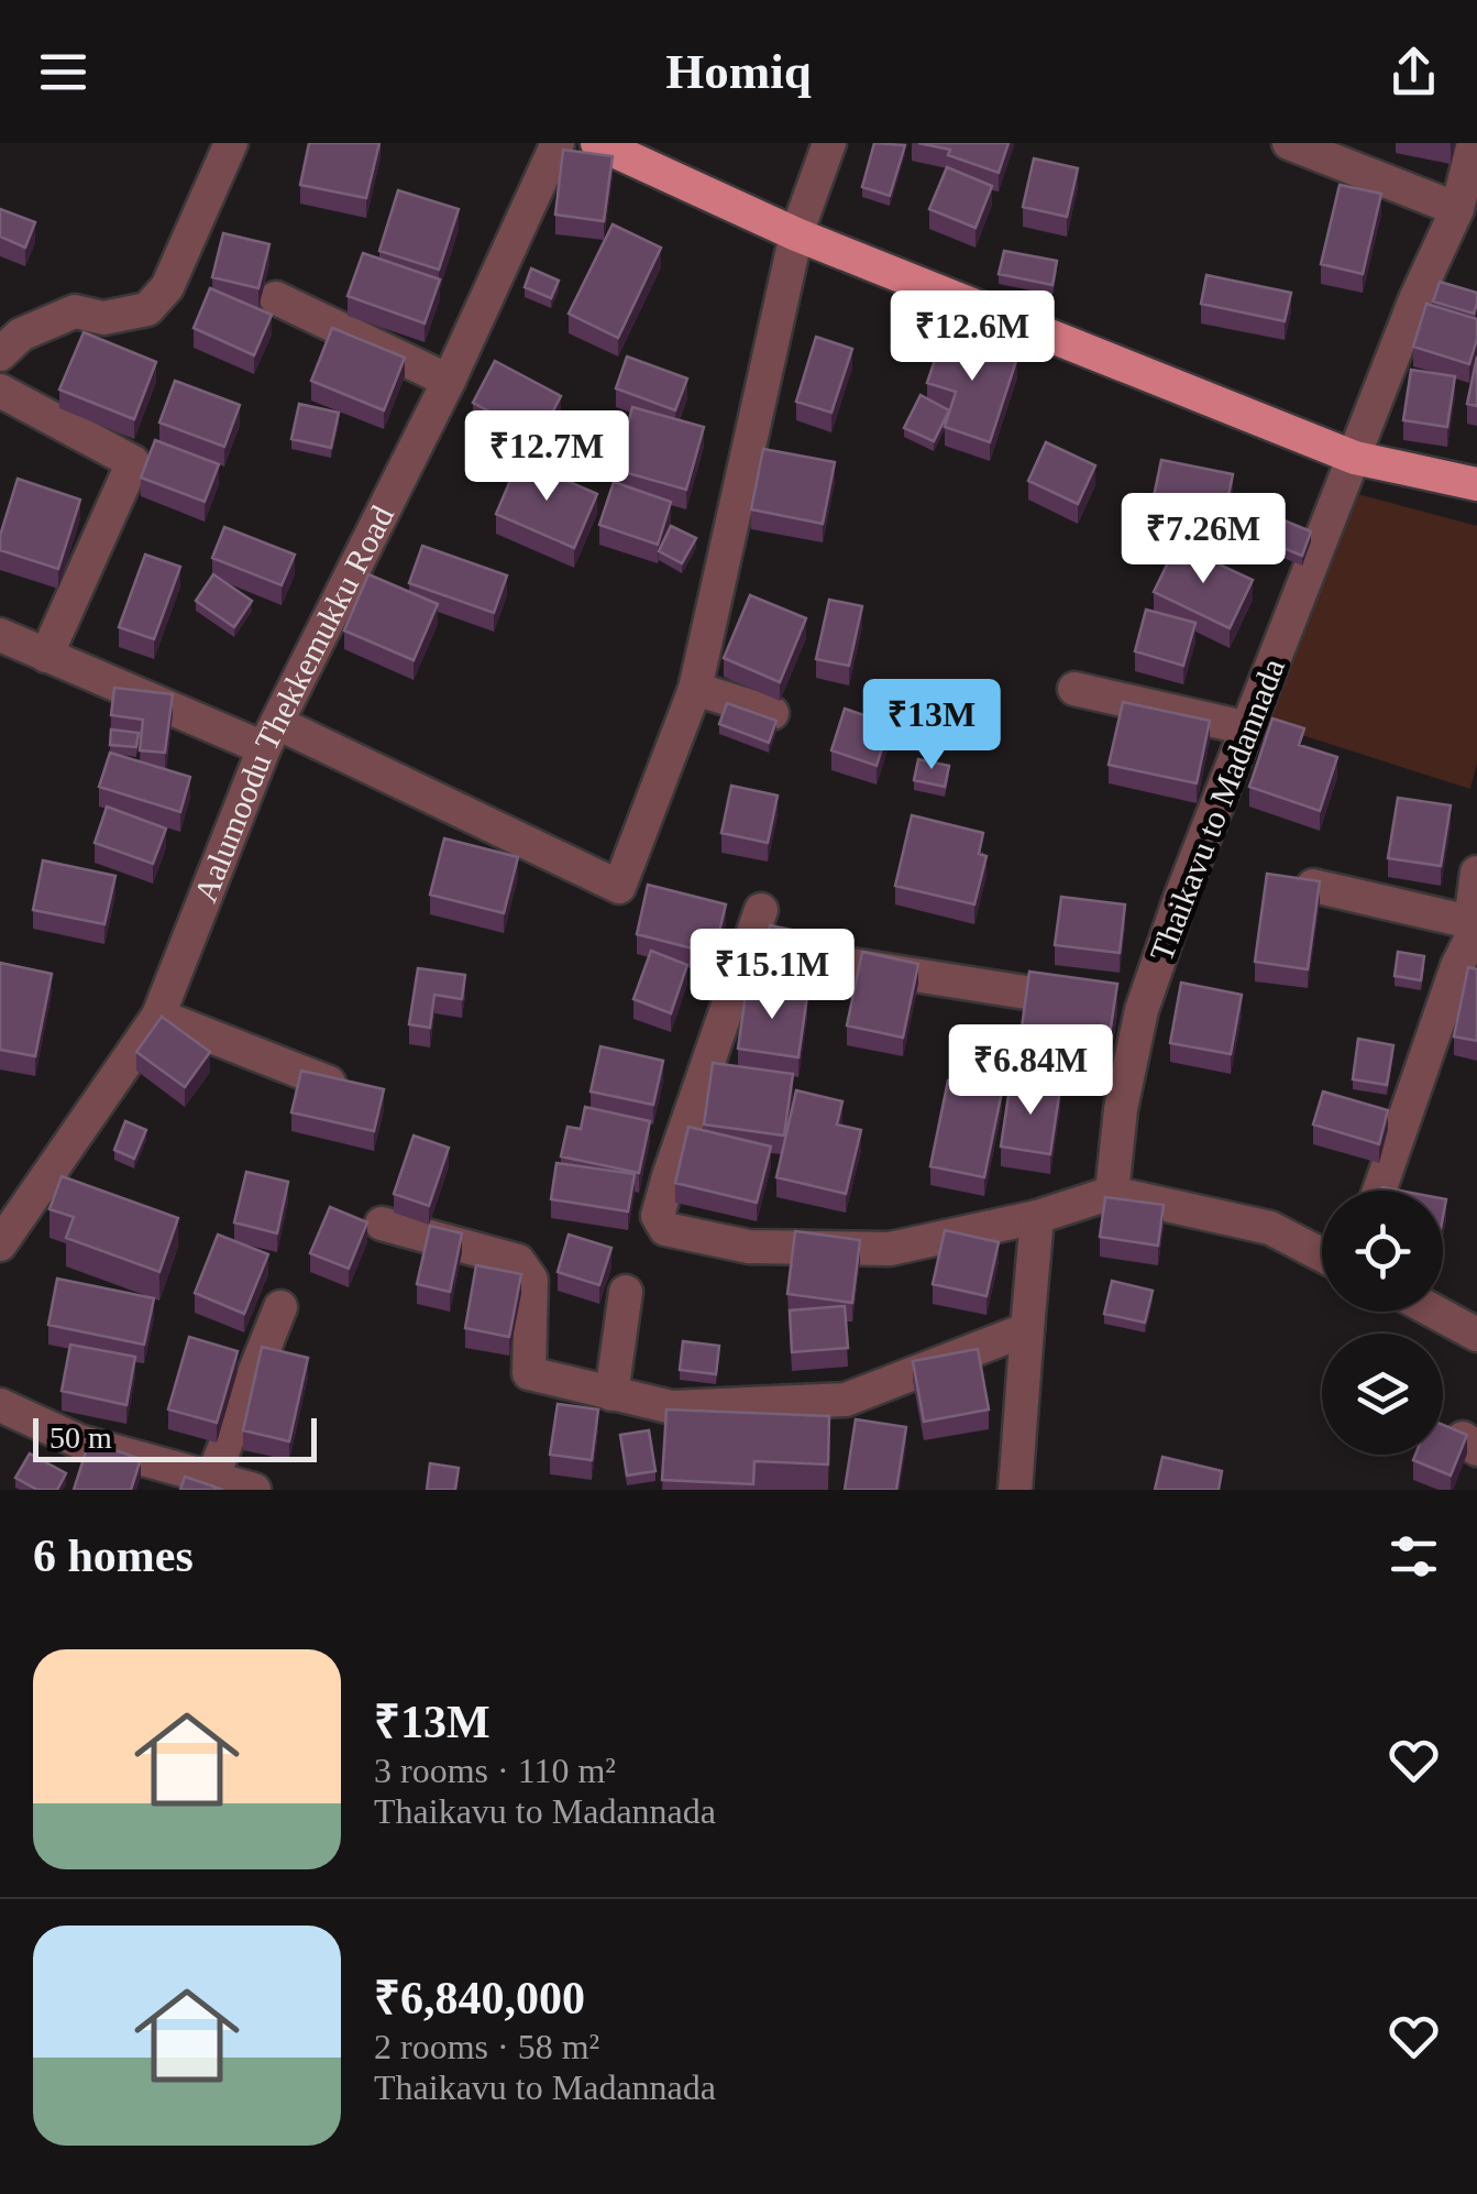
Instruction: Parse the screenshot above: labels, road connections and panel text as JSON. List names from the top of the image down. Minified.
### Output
{"streets":{"street":["Aalumoodu Thekkemukku Road","Thaikavu to Madannada"]},"scale_bar":"50 m","page":{"header":"Homiq","price":["₹12.6M","₹12.7M","₹7.26M","₹13M","₹15.1M","₹6.84M"],"scale":"50 m","heading":"6 homes","list":[{"name":"₹13M","note":"3 rooms · 110 m² · Thaikavu to Madannada"},{"name":"₹6,840,000","note":"2 rooms · 58 m² · Thaikavu to Madannada"}]}}
